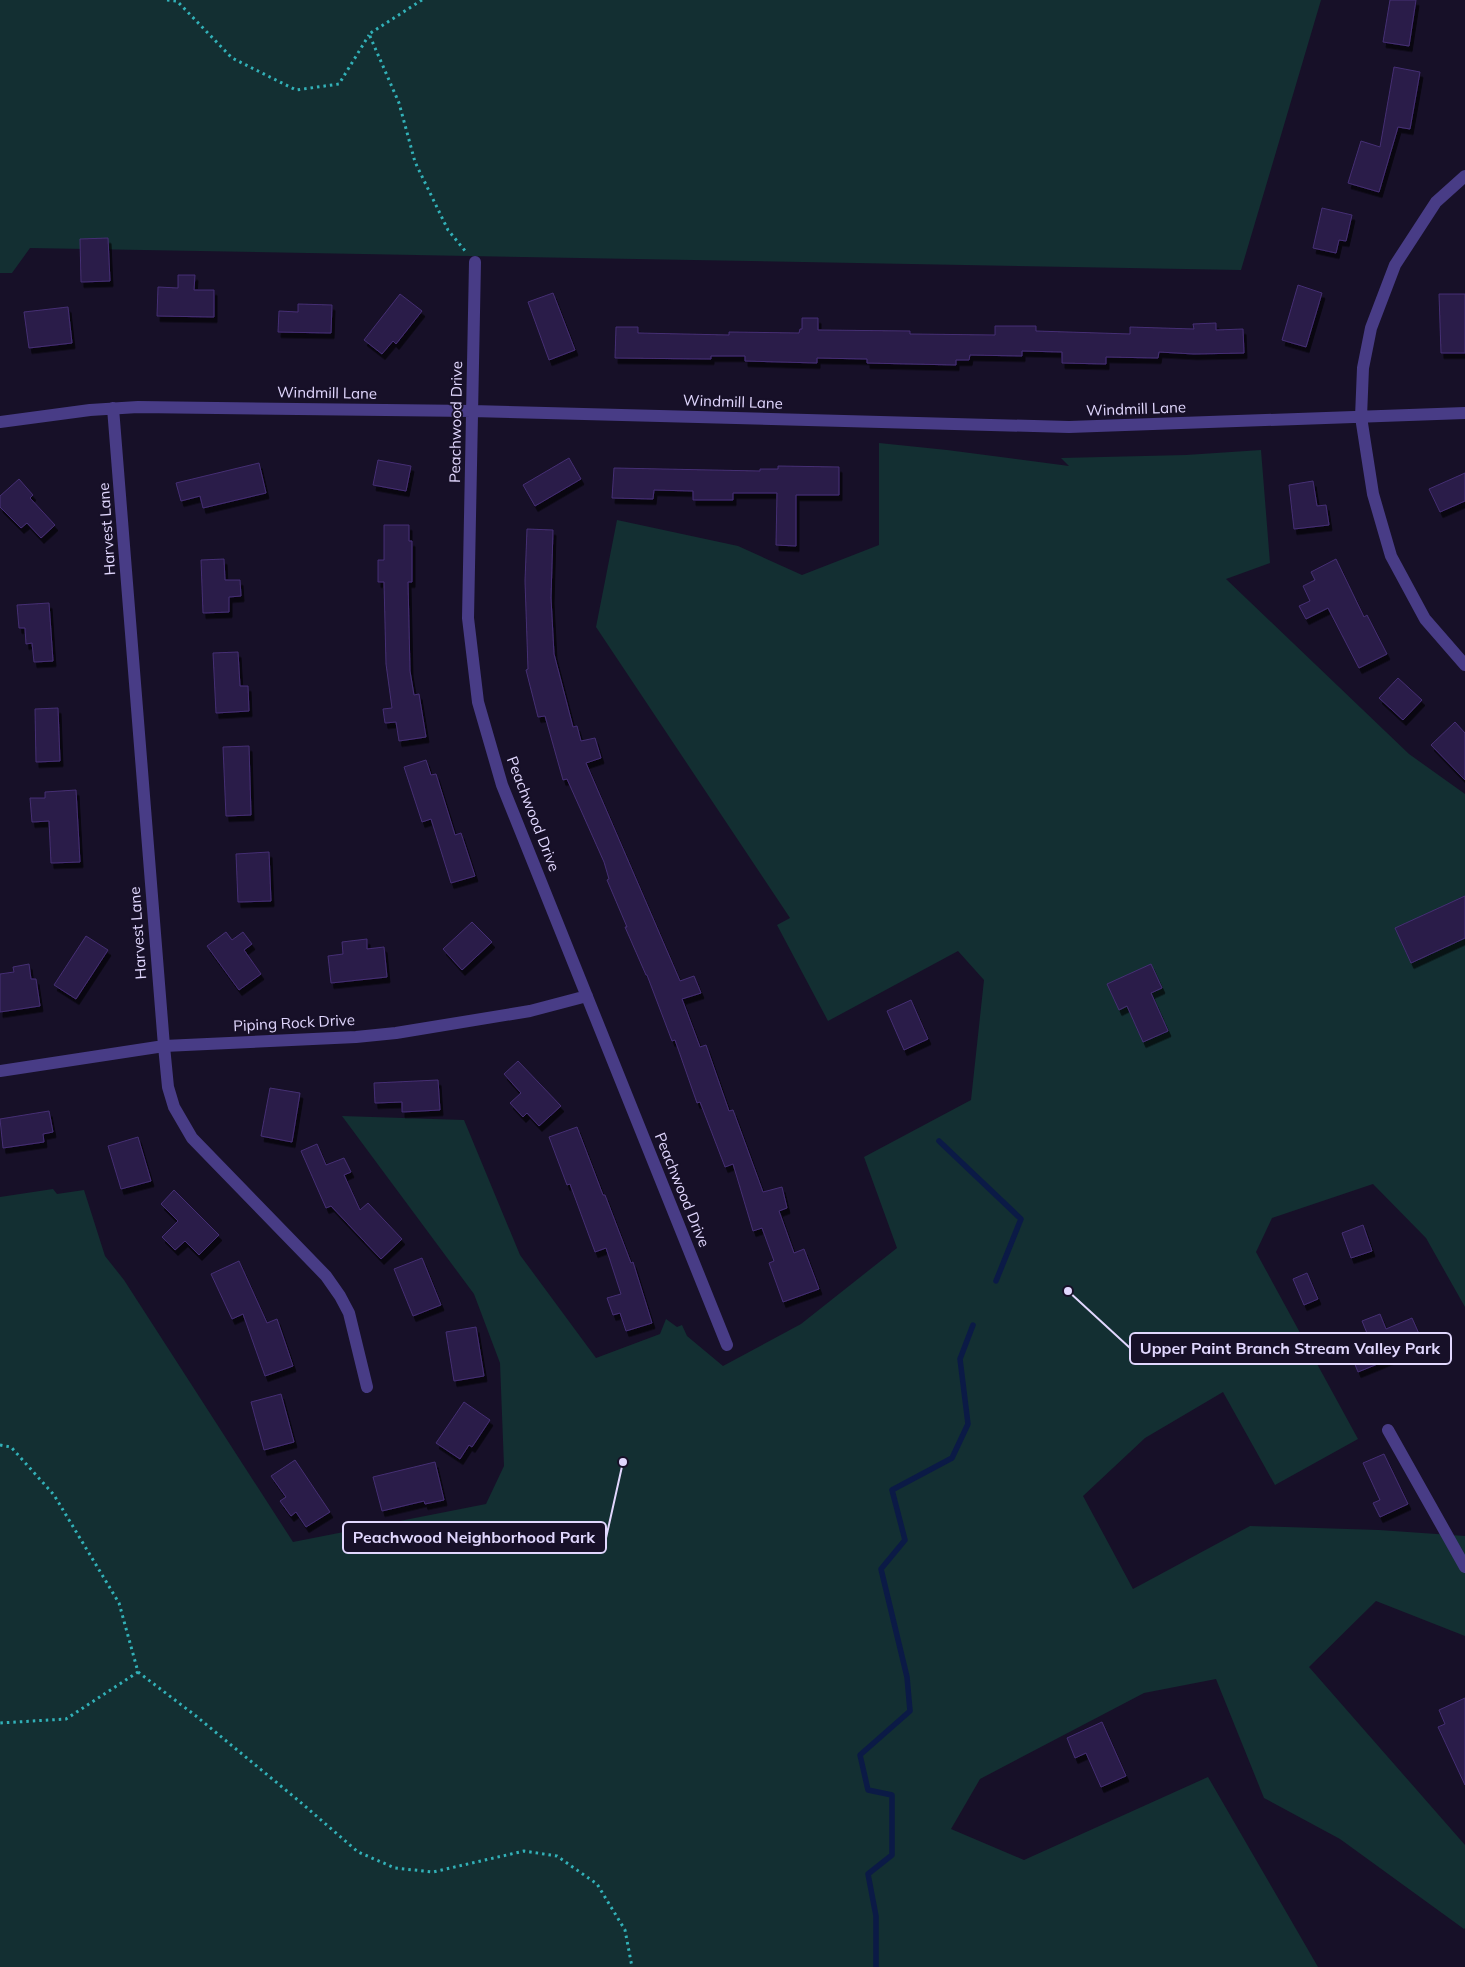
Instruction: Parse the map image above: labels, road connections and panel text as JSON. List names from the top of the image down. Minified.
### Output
{"streets":{"street":["Windmill Lane","Peachwood Drive","Harvest Lane","Piping Rock Drive"]},"crossings":[["Windmill Lane","Peachwood Drive"],["Windmill Lane","Harvest Lane"],["Peachwood Drive","Piping Rock Drive"],["Harvest Lane","Piping Rock Drive"]],"places":["Upper Paint Branch Stream Valley Park","Peachwood Neighborhood Park"]}
